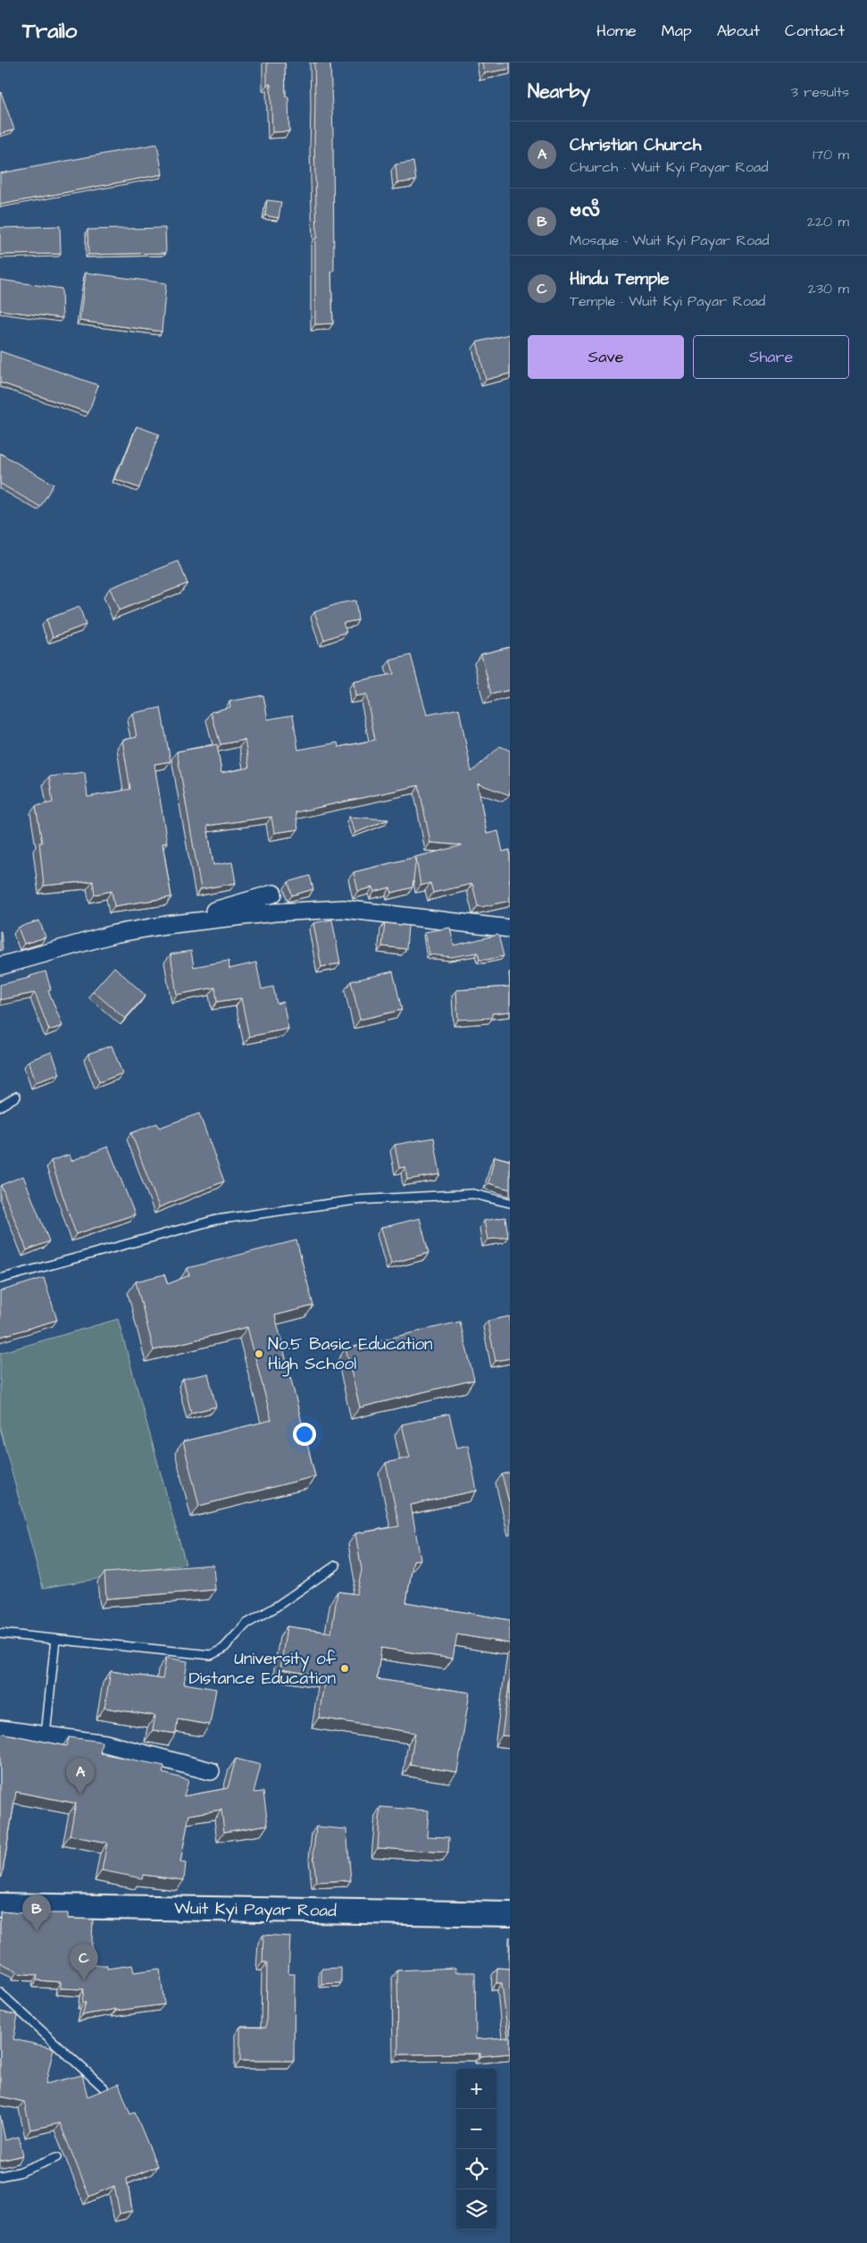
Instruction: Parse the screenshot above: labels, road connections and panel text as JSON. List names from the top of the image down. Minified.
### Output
{"streets":{"street":["Wuit Kyi Payar Road"]},"places":["No.5 Basic Education High School","University of Distance Education"],"page":{"header":"Trailo","nav":["Home","Map","About","Contact"],"heading":["Nearby","3 results"],"list":[{"mark":"A","name":"Christian Church","note":"Church · Wuit Kyi Payar Road","value":"170 m"},{"mark":"B","name":"ဗလီ","note":"Mosque · Wuit Kyi Payar Road","value":"220 m"},{"mark":"C","name":"Hindu Temple","note":"Temple · Wuit Kyi Payar Road","value":"230 m"}],"buttons":["Save","Share"],"pins":["A","B","C"],"map_buttons":["+","−"]}}
